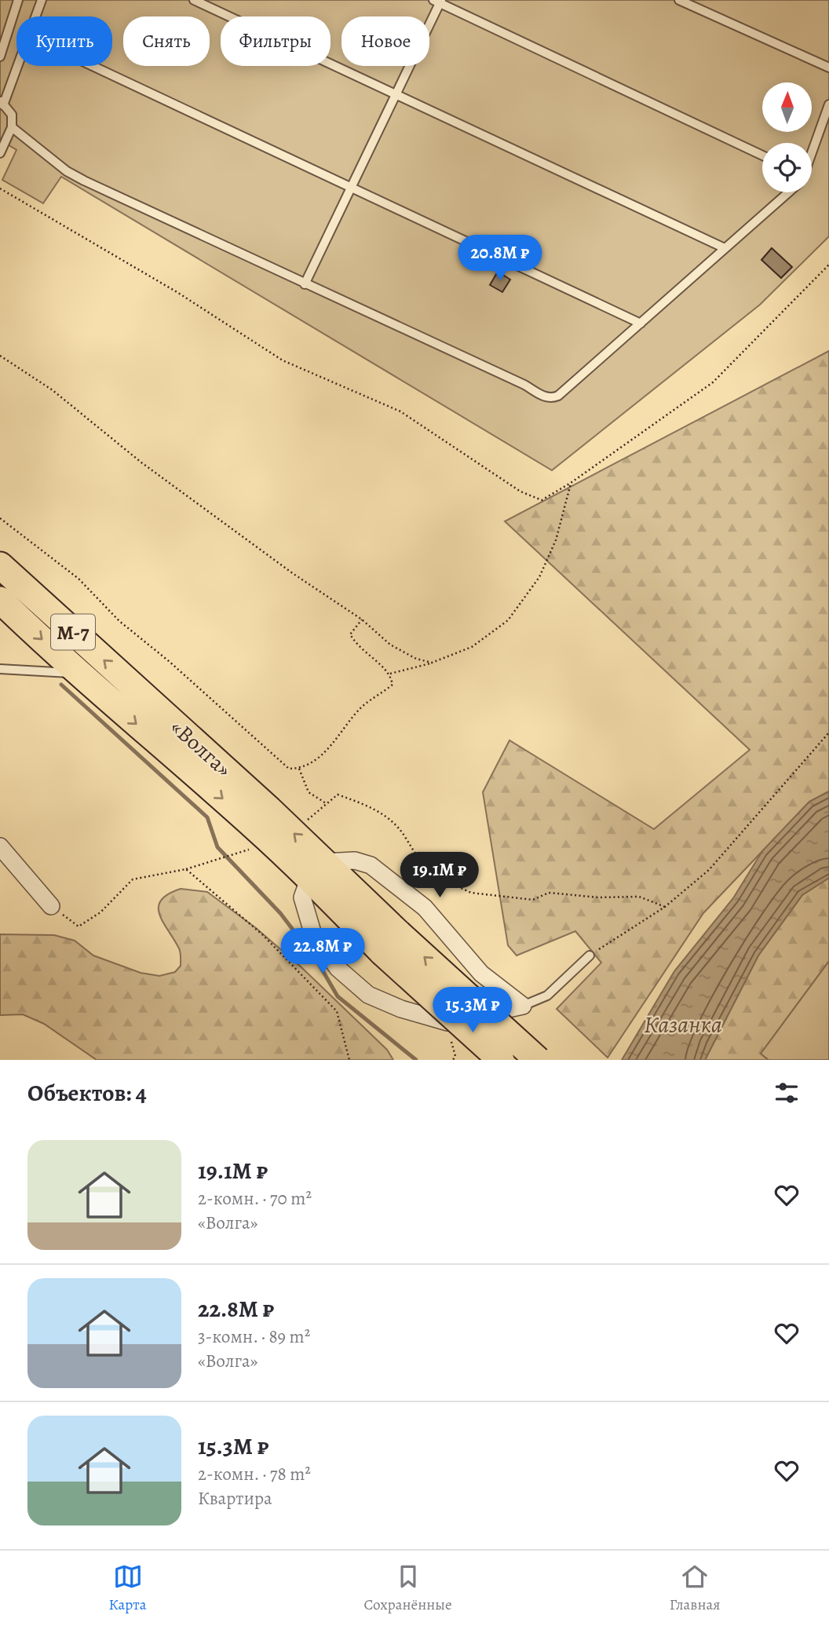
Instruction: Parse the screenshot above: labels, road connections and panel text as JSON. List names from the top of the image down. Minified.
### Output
{"streets":{"highway":["М-7","«Волга»"]},"crossings":[["М-7","«Волга»"]],"water":["Казанка"],"north":"top","page":{"chip":["Купить","Снять","Фильтры","Новое"],"price":["20.8M ₽","19.1M ₽","22.8M ₽","15.3M ₽"],"heading":"Объектов: 4","list":[{"name":"19.1M ₽","note":"2-комн. · 70 m² · «Волга»"},{"name":"22.8M ₽","note":"3-комн. · 89 m² · «Волга»"},{"name":"15.3M ₽","note":"2-комн. · 78 m² · Квартира"}],"tabs":["Карта","Сохранённые","Главная"]}}
